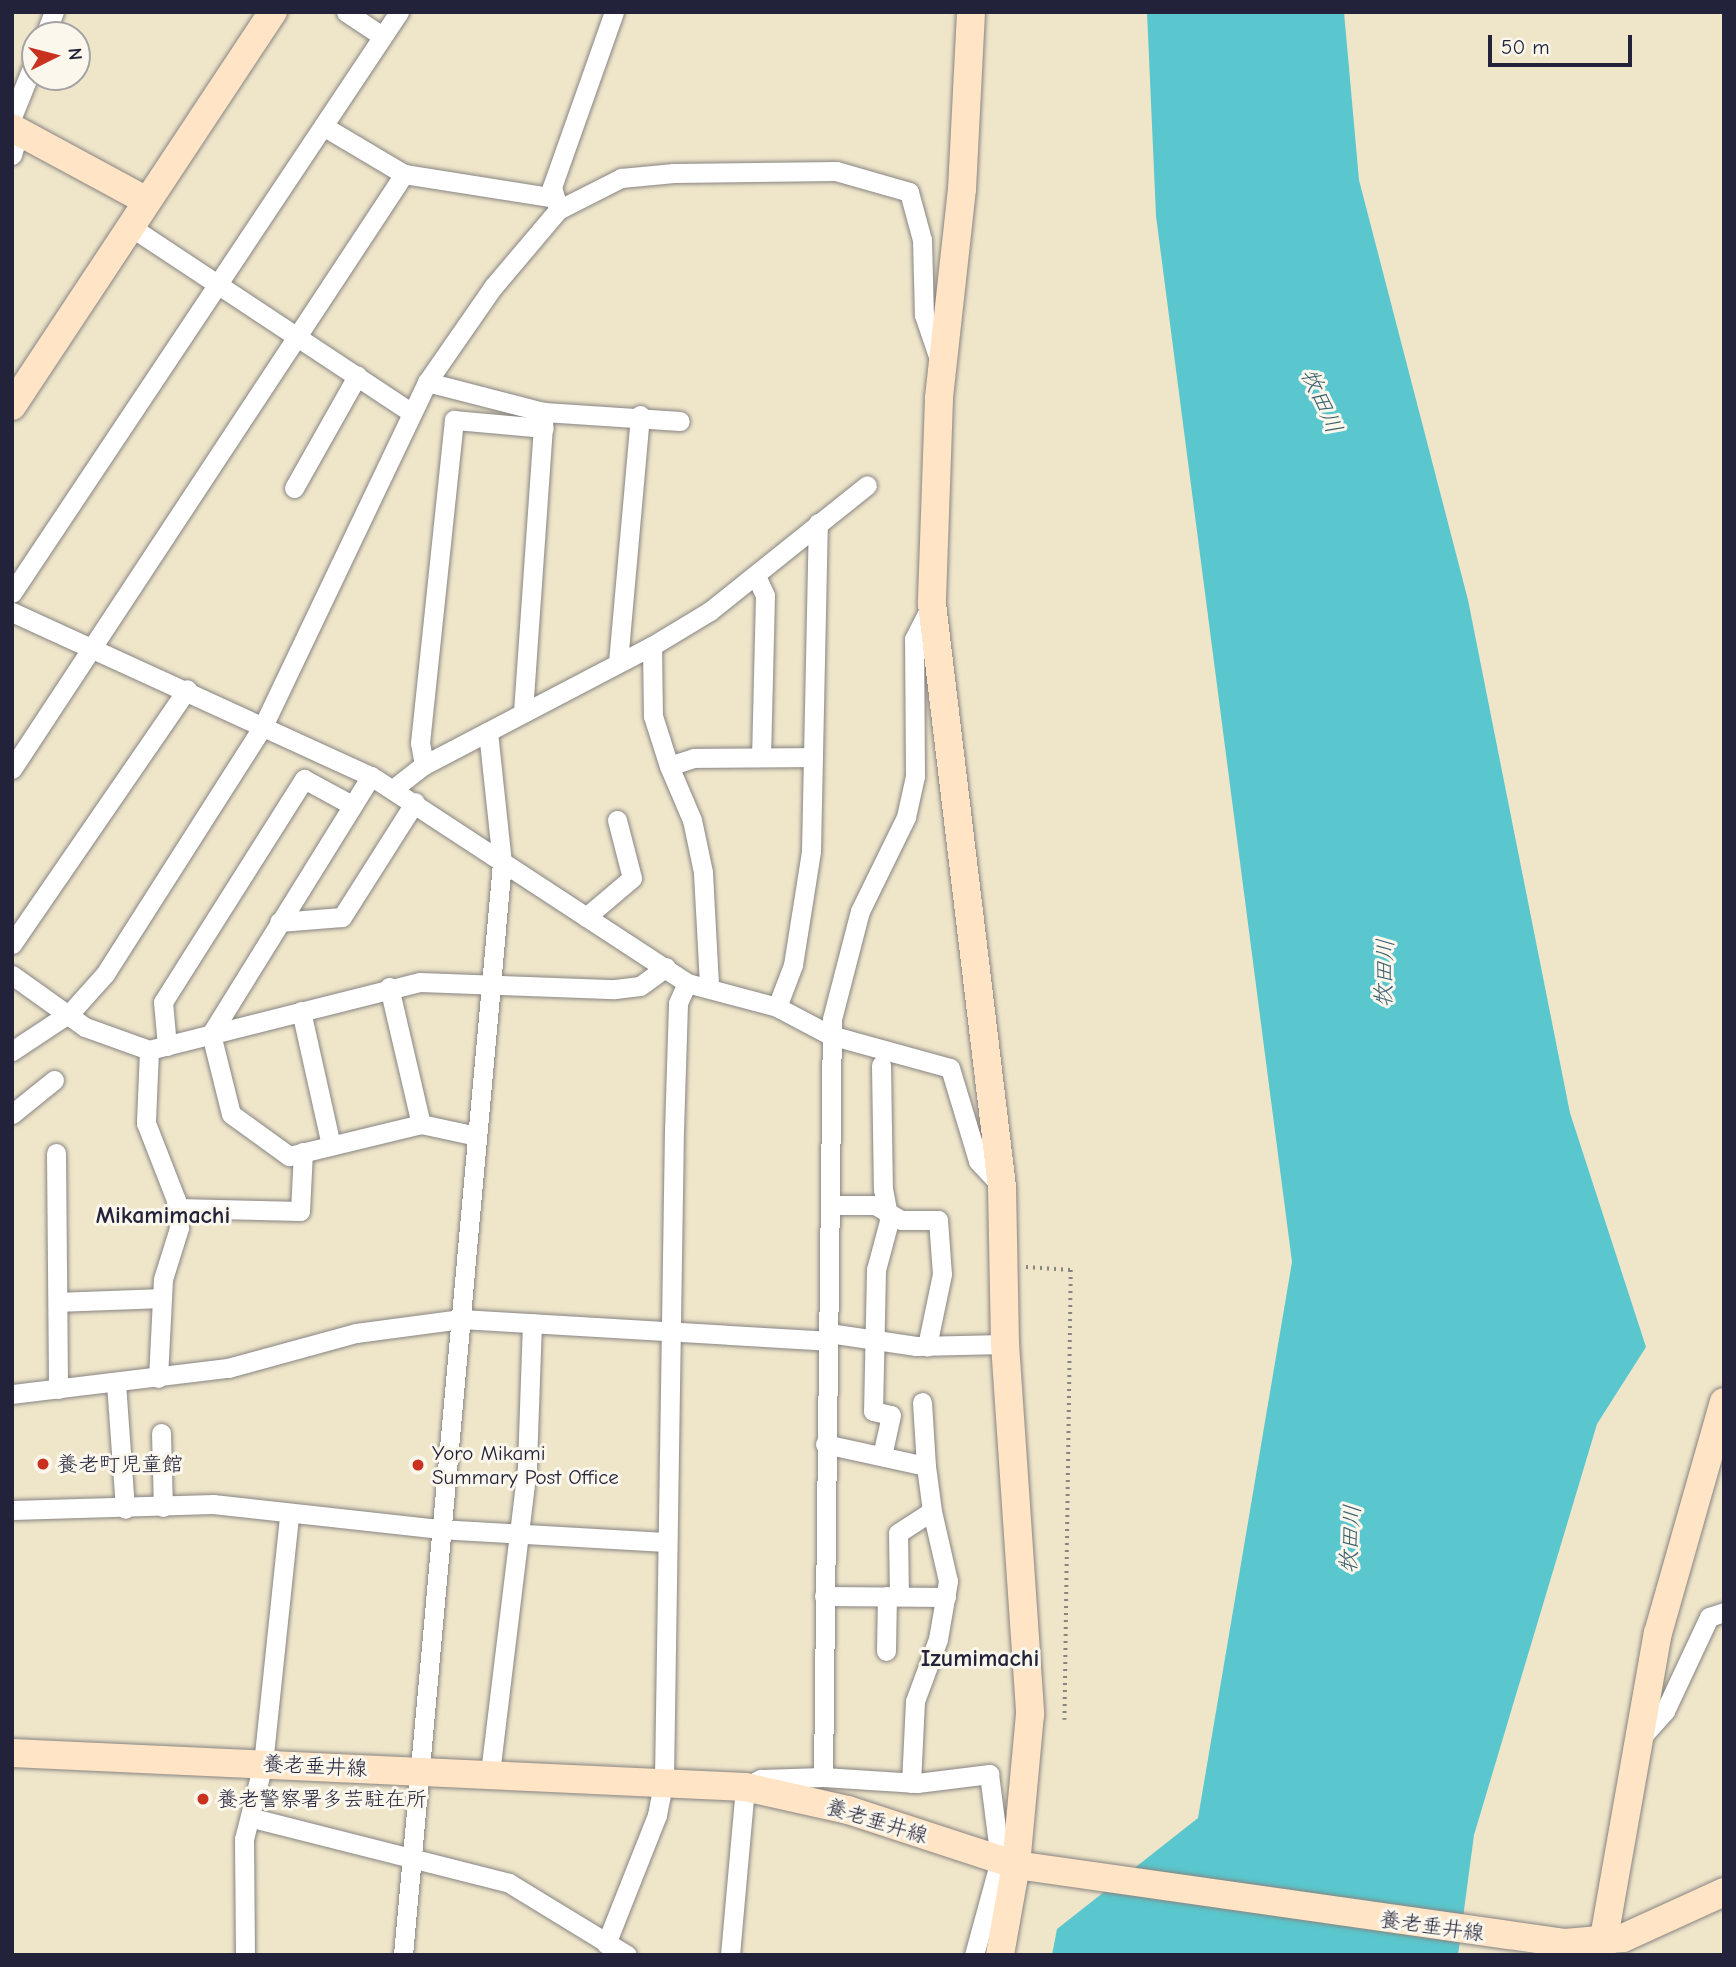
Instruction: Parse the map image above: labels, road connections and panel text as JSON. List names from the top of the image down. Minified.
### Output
{"streets":{"street":["養老垂井線"]},"districts":["Mikamimachi","Izumimachi"],"water":["牧田川"],"places":["養老町児童館","Yoro Mikami Summary Post Office","養老警察署多芸駐在所"],"scale_bar":"50 m","north":"right"}
